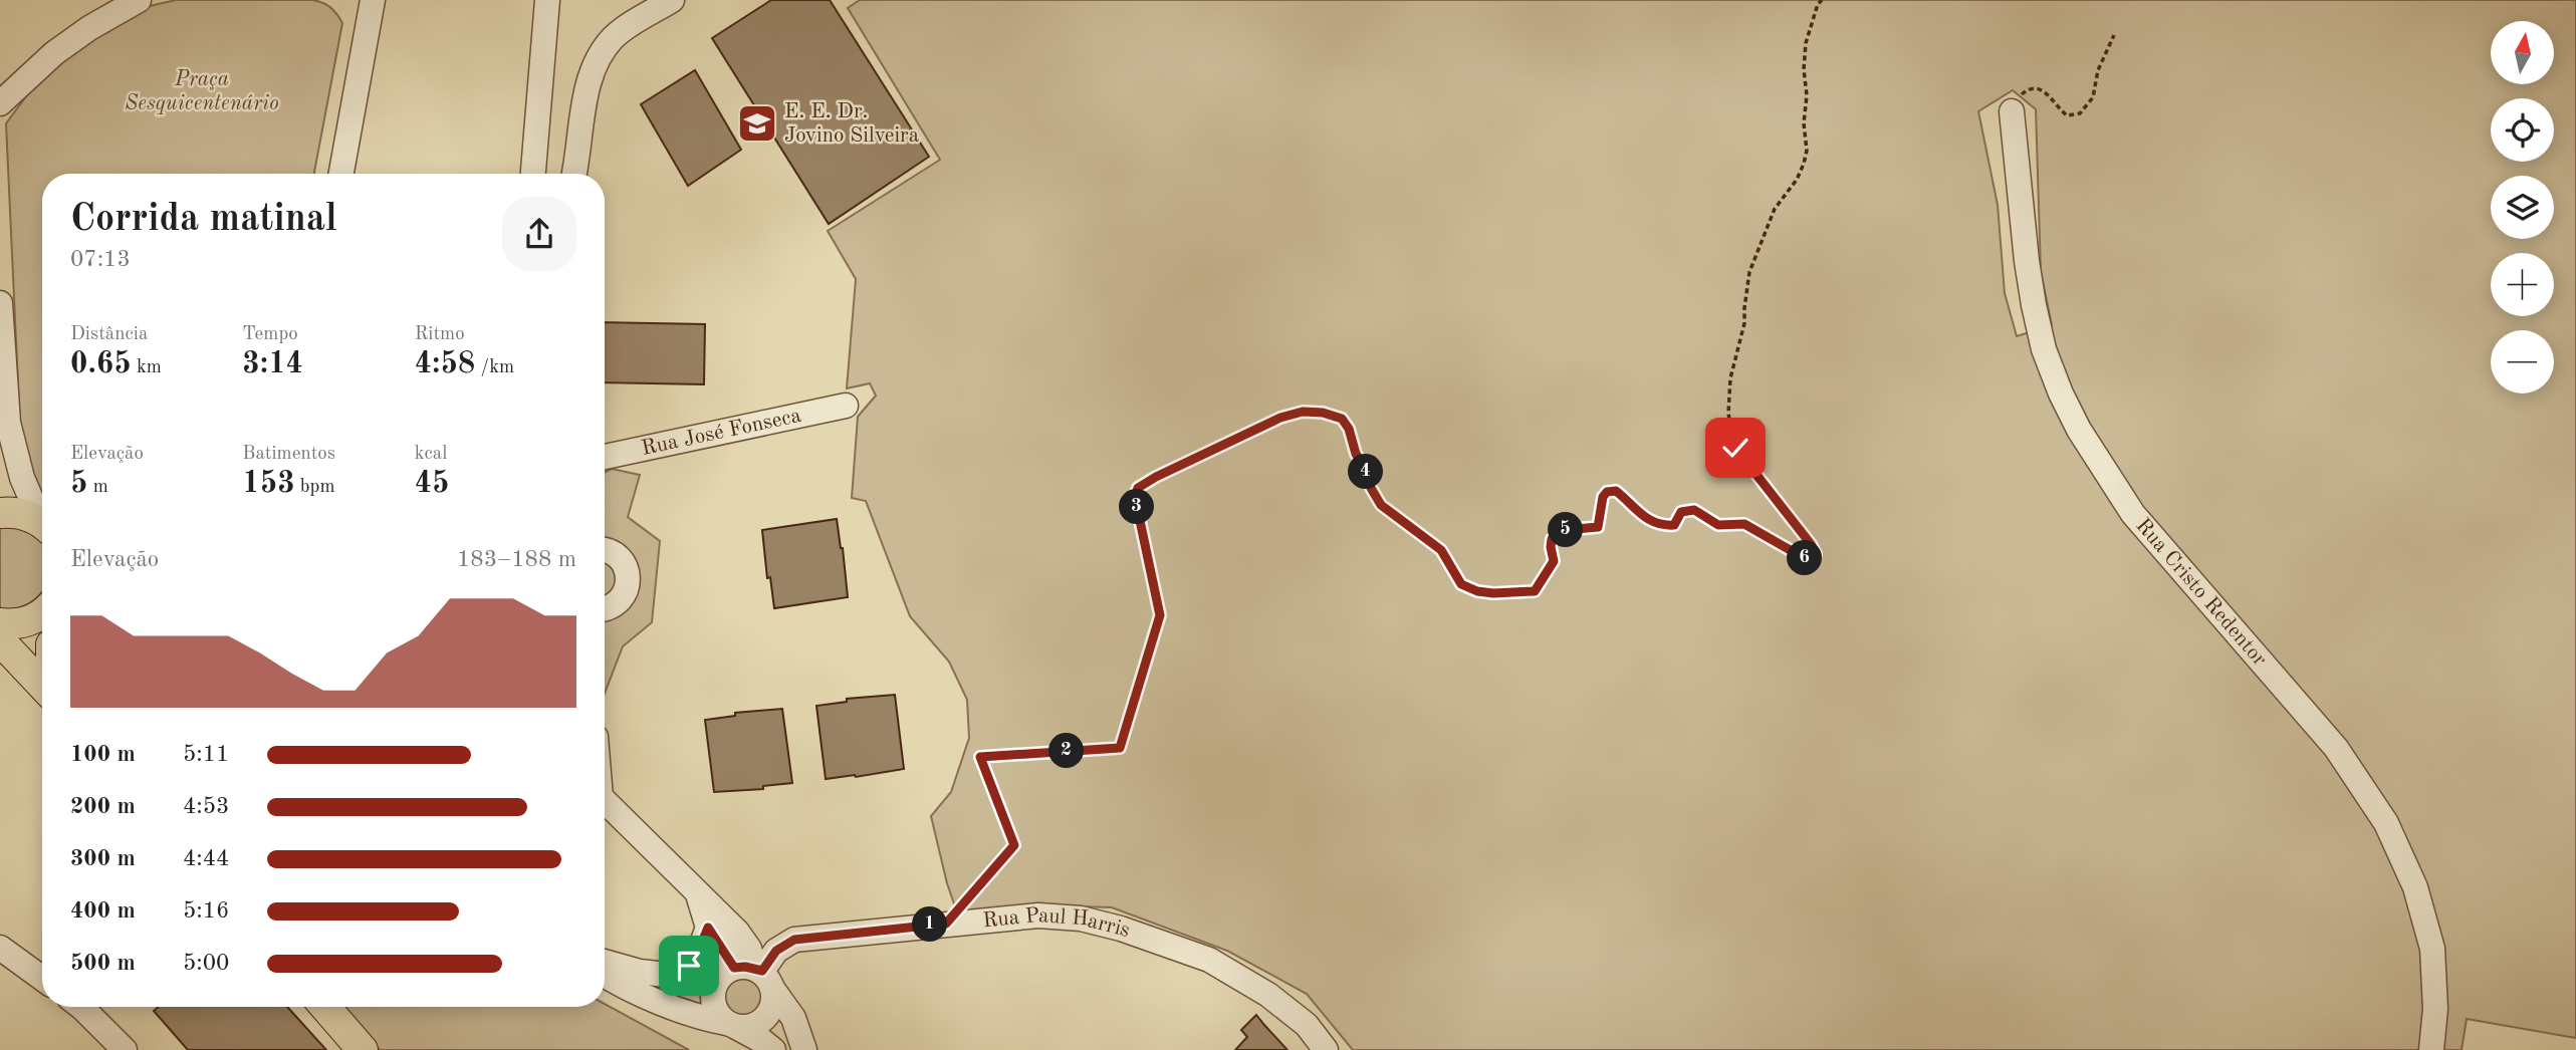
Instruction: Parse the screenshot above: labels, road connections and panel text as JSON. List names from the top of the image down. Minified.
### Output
{"streets":{"street":["Rua José Fonseca","Rua Cristo Redentor","Rua Paul Harris"]},"parks":["Praça Sesquicentenário"],"places":{"school or university":["E. E. Dr. Jovino Silveira"]},"north":"top","page":{"map_buttons":["+","−"],"heading":["Corrida matinal","07:13"],"stats":[["Distância","0.65 km"],["Tempo","3:14"],["Ritmo","4:58 /km"],["Elevação","5 m"],["Batimentos","153 bpm"],["kcal","45"]],"pins":["4","3","5","6","2","1"],"chart":["Elevação","183–188 m"],"list":[{"name":"100 m","note":"5:11"},{"name":"200 m","note":"4:53"},{"name":"300 m","note":"4:44"},{"name":"400 m","note":"5:16"},{"name":"500 m","note":"5:00"}]}}
